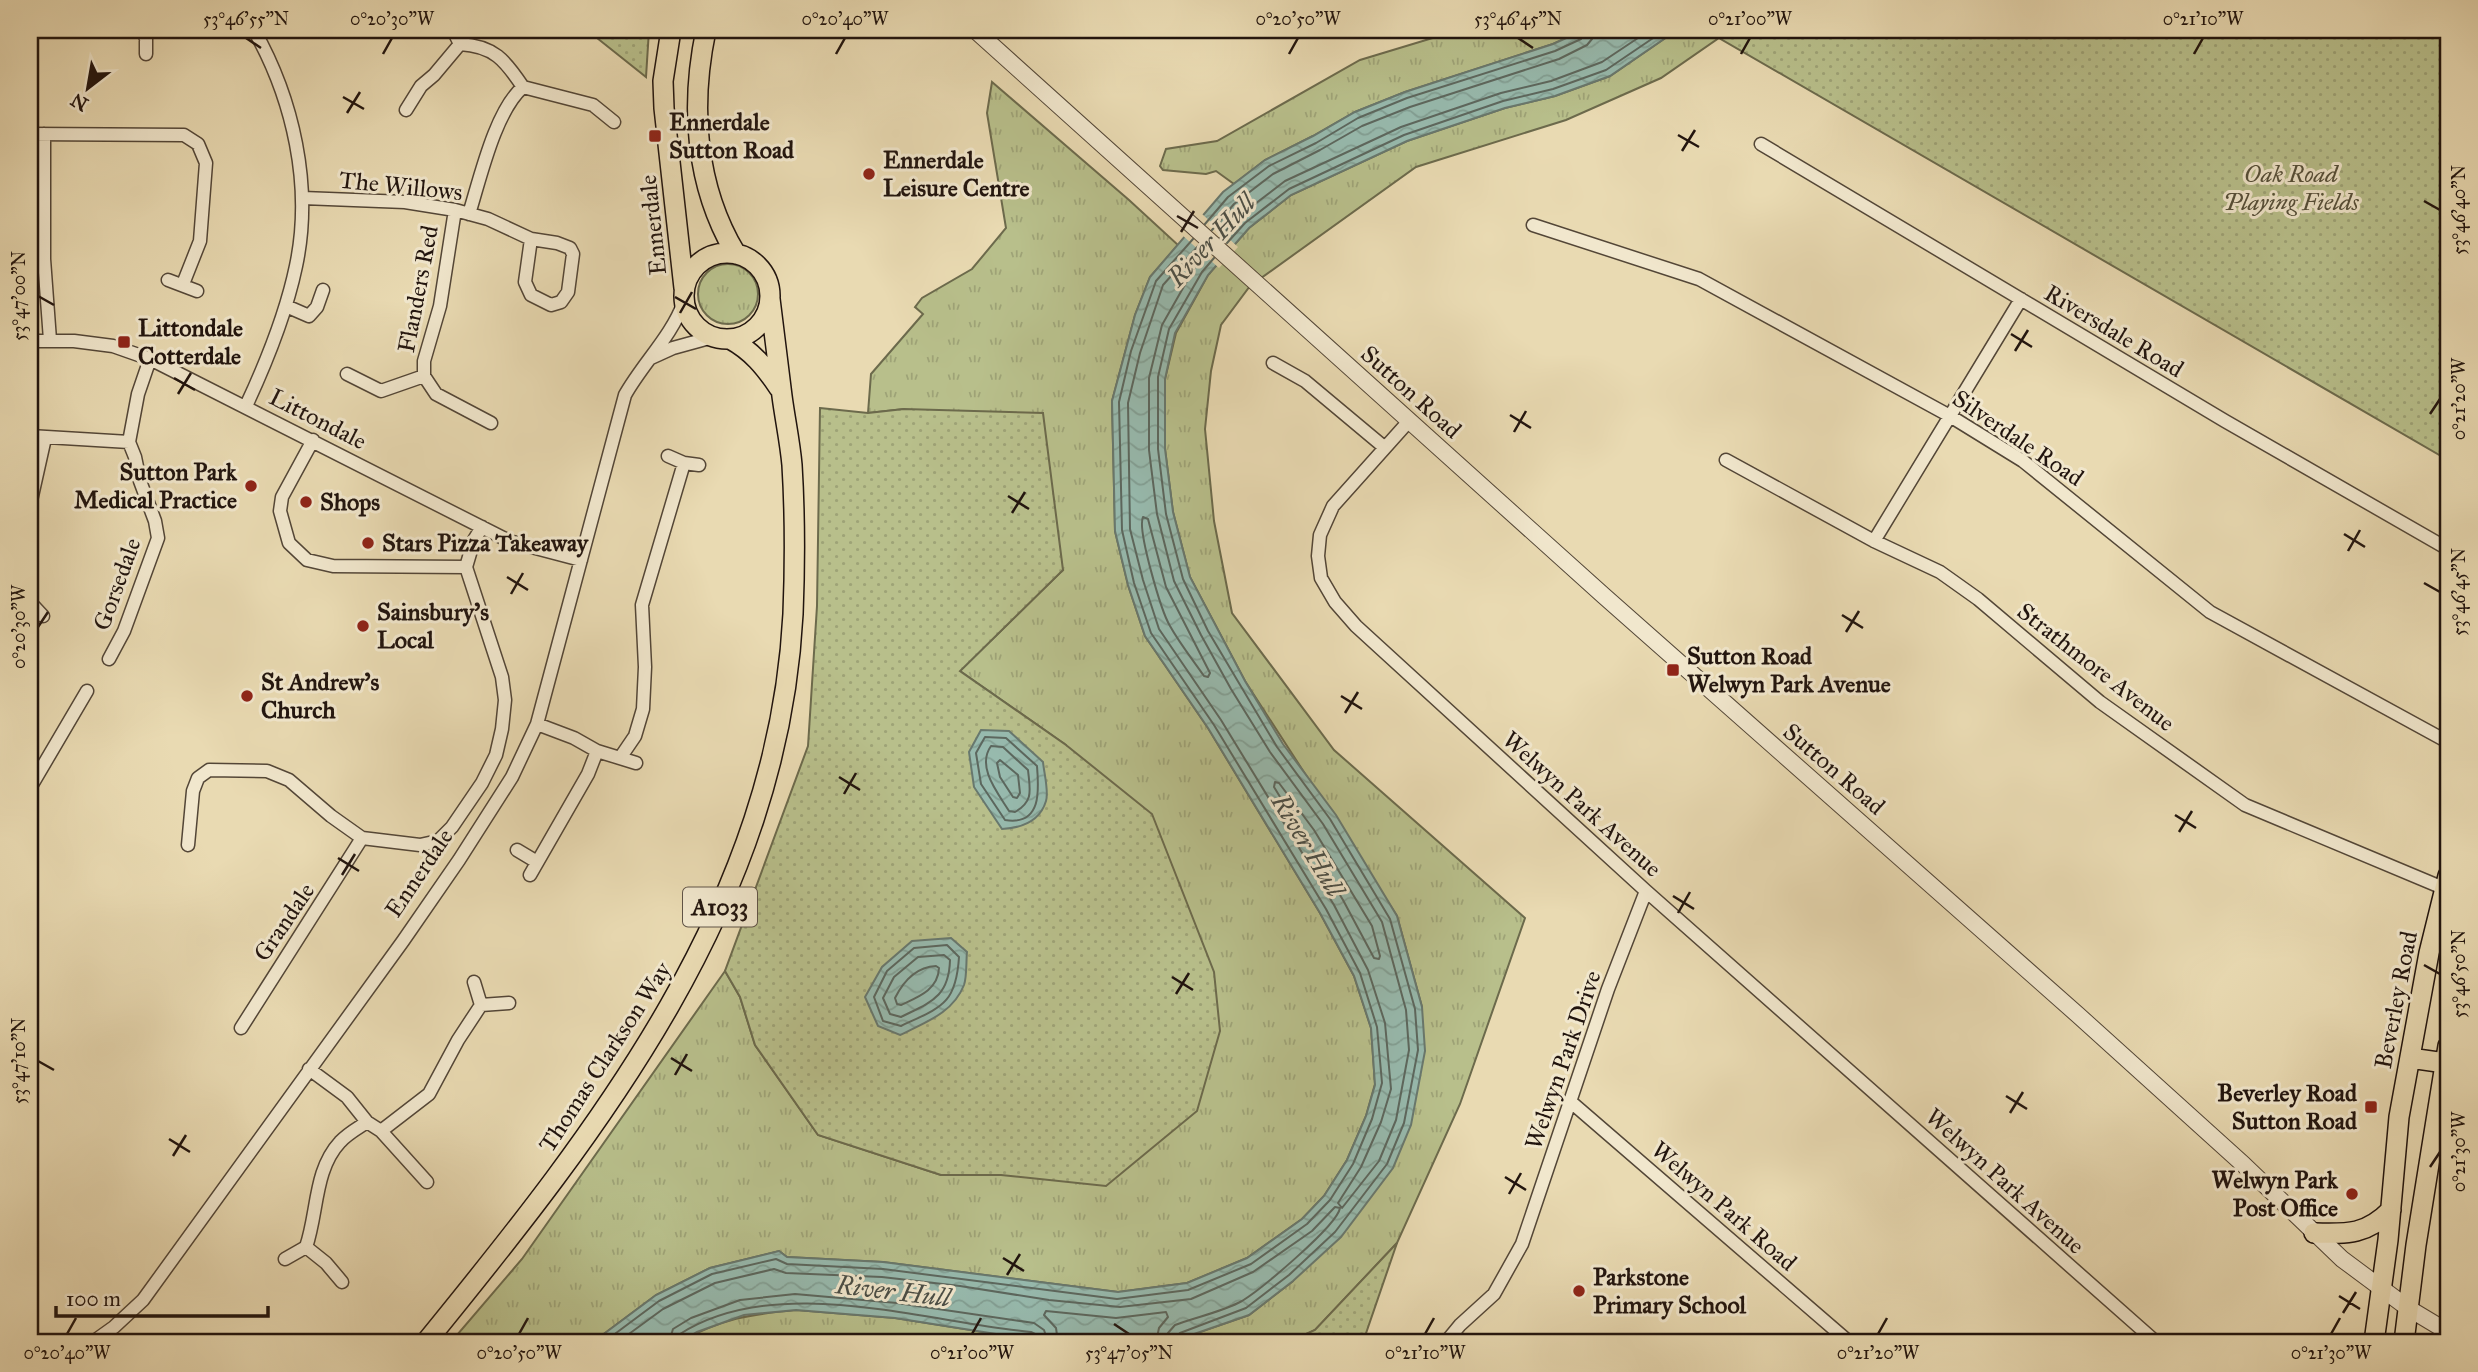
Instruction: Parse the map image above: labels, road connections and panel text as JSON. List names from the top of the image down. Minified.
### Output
{"streets":{"main road":["Ennerdale","A1033","Beverley Road","Thomas Clarkson Way"],"street":["The Willows","Flanders Red","Riversdale Road","Sutton Road","Littondale","Silverdale Road","Gorsedale","Strathmore Avenue","Welwyn Park Avenue","Grandale","Welwyn Park Drive","Welwyn Park Road"]},"crossings":[["The Willows","Flanders Red"],["Ennerdale","Littondale"],["Ennerdale","A1033"],["Sutton Road","Welwyn Park Avenue"],["Sutton Road","Beverley Road"],["Littondale","Gorsedale"],["Strathmore Avenue","Beverley Road"],["Welwyn Park Avenue","Welwyn Park Drive"],["A1033","Thomas Clarkson Way"],["Welwyn Park Drive","Welwyn Park Road"]],"water":["River Hull"],"parks":["Oak Road Playing Fields"],"places":{"transit":["Ennerdale Sutton Road","Littondale Cotterdale","Sutton Road Welwyn Park Avenue","Beverley Road Sutton Road"],"other":["Ennerdale Leisure Centre","Sutton Park Medical Practice","Shops","Stars Pizza Takeaway","Sainsbury's Local","St Andrew's Church","Welwyn Park Post Office","Parkstone Primary School"]},"scale_bar":"100 m","north":"bottom left","coordinates":["53°46'55\"N","0°20'30\"W","0°20'40\"W","0°20'50\"W","53°46'45\"N","0°21'00\"W","0°21'10\"W","53°46'40\"N","53°47'00\"N","0°21'20\"W","53°46'50\"N","53°47'10\"N","0°21'30\"W","53°47'05\"N"]}
